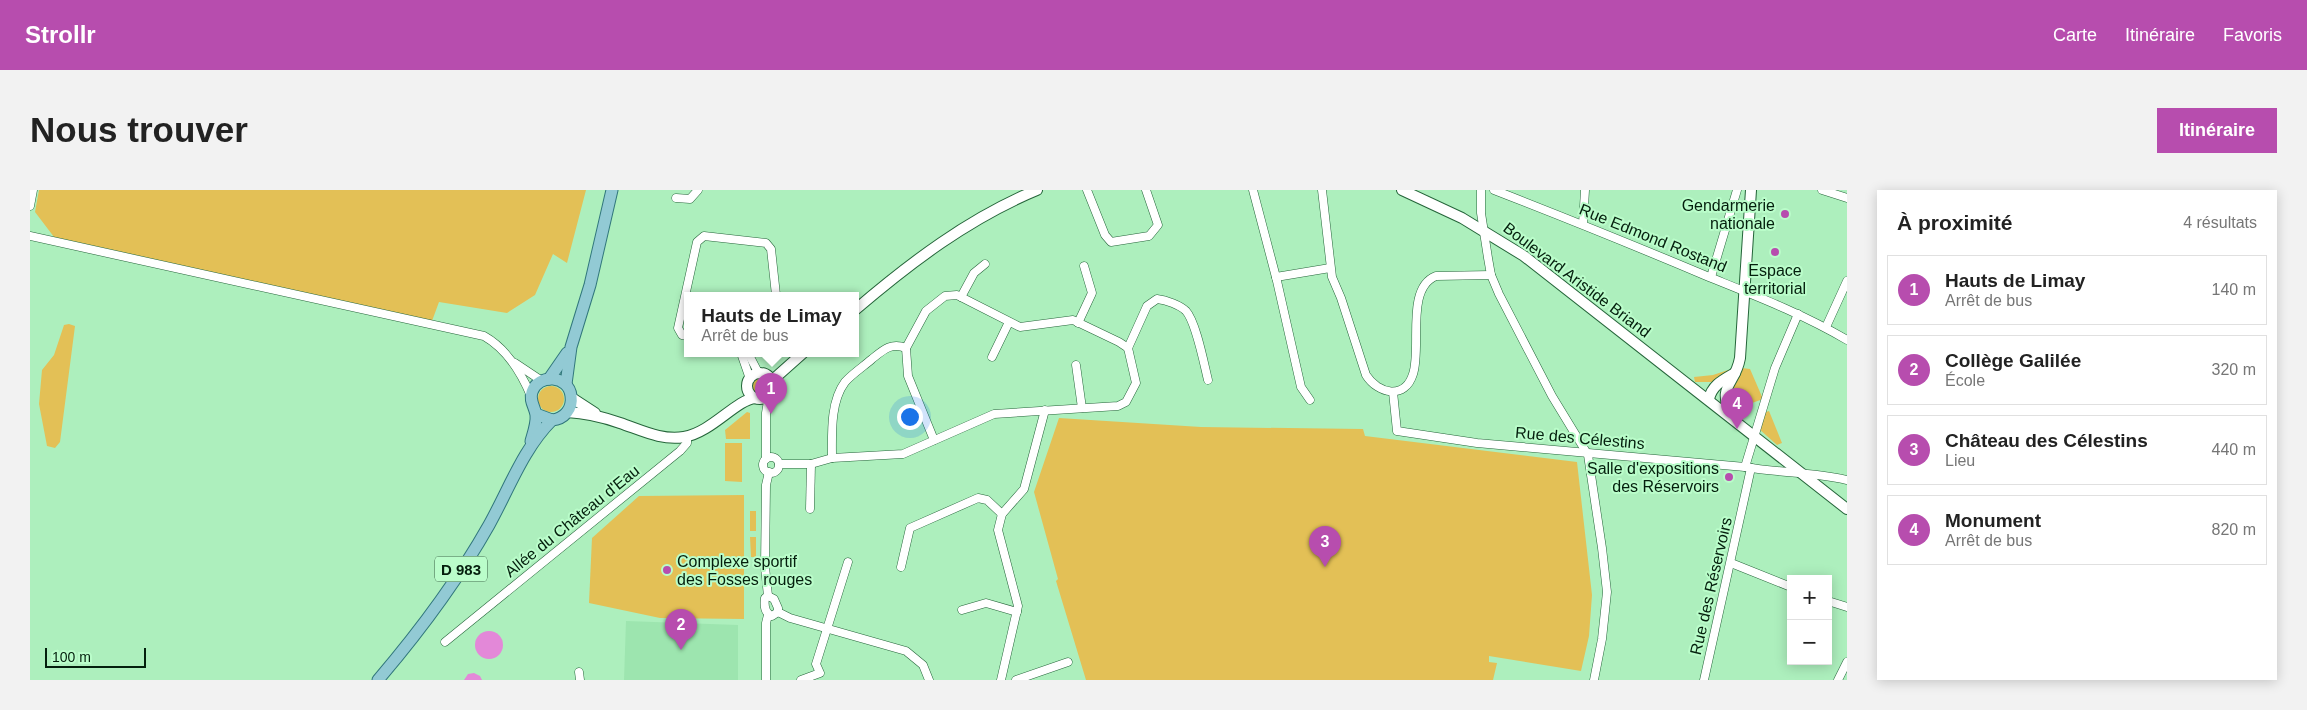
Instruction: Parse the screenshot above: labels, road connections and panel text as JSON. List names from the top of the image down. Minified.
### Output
{"streets":{"main road":["Boulevard Aristide Briand","D 983"],"street":["Rue Edmond Rostand","Rue des Célestins","Allée du Château d'Eau","Rue des Réservoirs"]},"crossings":[["Rue Edmond Rostand","Rue des Réservoirs"],["Boulevard Aristide Briand","Rue des Célestins"],["Boulevard Aristide Briand","Rue des Réservoirs"],["Rue des Célestins","Rue des Réservoirs"]],"places":["Gendarmerie nationale","Espace territorial","Salle d'expositions des Réservoirs","Complexe sportif des Fosses rouges"],"scale_bar":"100 m","page":{"header":"Strollr","nav":["Carte","Itinéraire","Favoris"],"buttons":"Itinéraire","title":"Nous trouver","heading":["À proximité","4 résultats"],"list":[{"mark":"1","name":"Hauts de Limay","note":"Arrêt de bus","value":"140 m"},{"mark":"2","name":"Collège Galilée","note":"École","value":"320 m"},{"mark":"3","name":"Château des Célestins","note":"Lieu","value":"440 m"},{"mark":"4","name":"Monument","note":"Arrêt de bus","value":"820 m"}],"popup":["Hauts de Limay","Arrêt de bus"],"pins":["1","4","3","2"],"map_buttons":["+","−"],"scale":"100 m"}}
